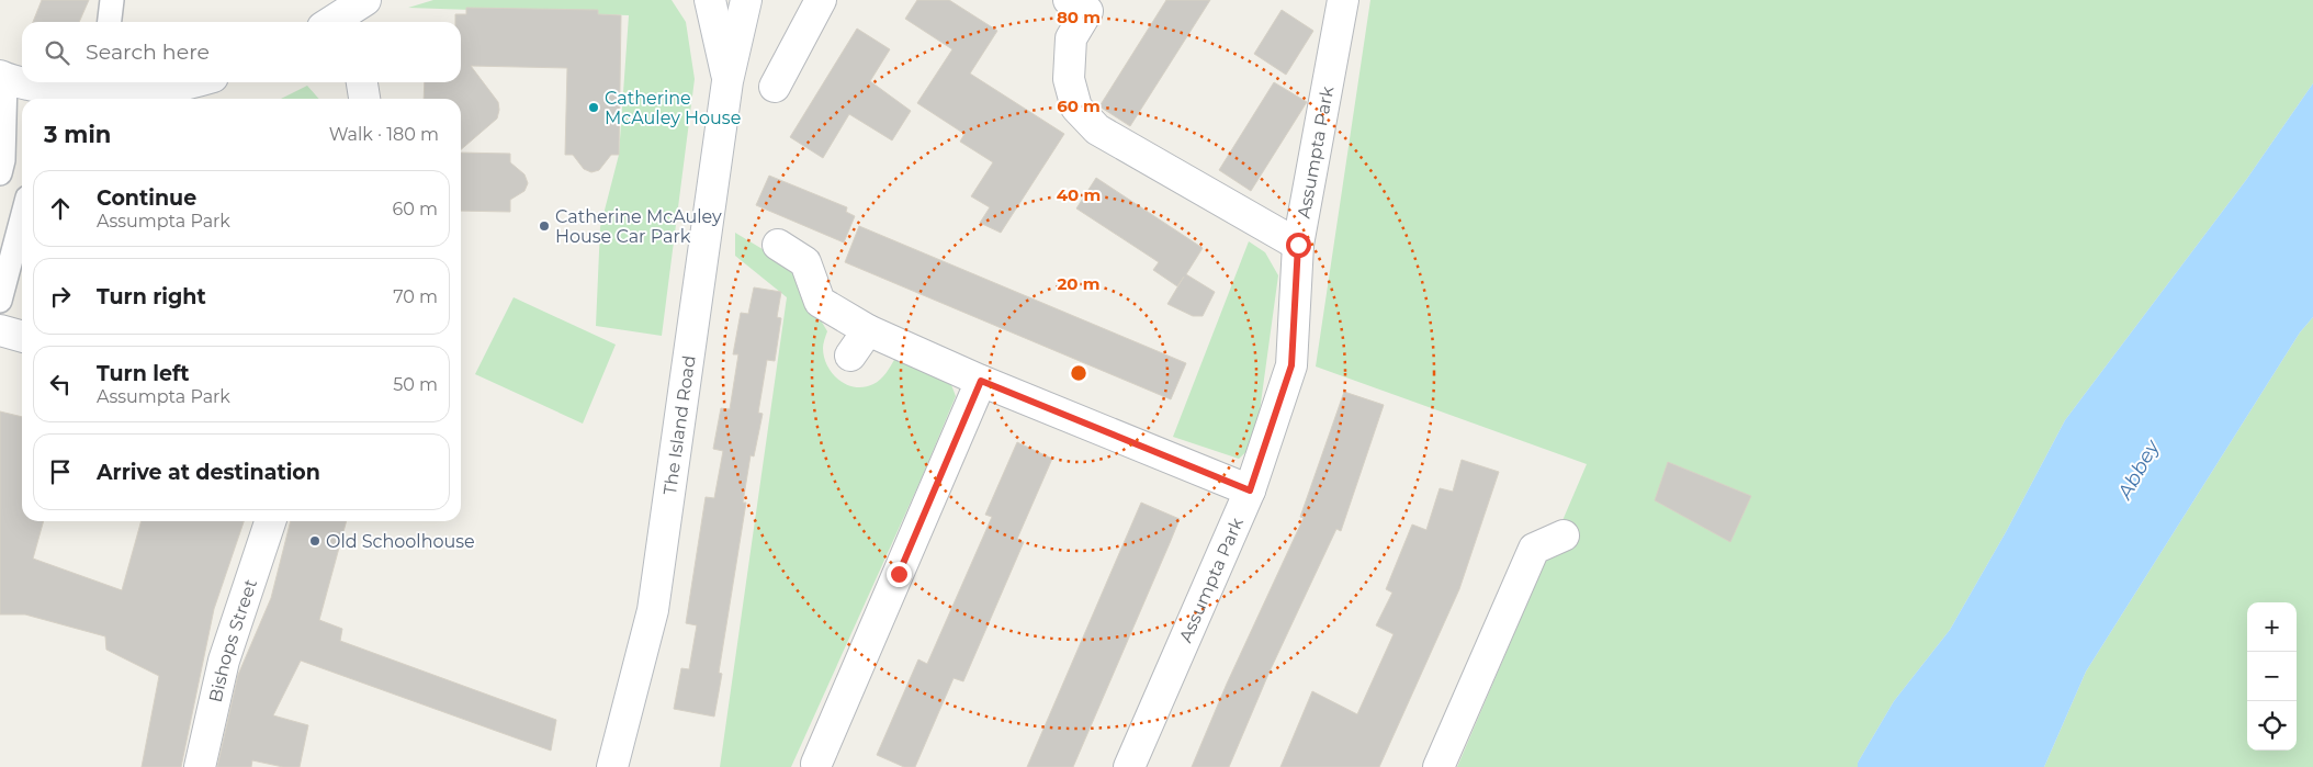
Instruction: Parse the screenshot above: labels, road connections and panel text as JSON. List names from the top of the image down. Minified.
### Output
{"streets":{"street":["Assumpta Park","The Island Road","Bishops Street"]},"water":["Abbey"],"places":["Catherine McAuley House","Catherine McAuley House Car Park","Old Schoolhouse"],"page":{"search":"Search here","heading":["3 min","Walk · 180 m"],"list":[["Continue","Assumpta Park","60 m"],["Turn right","70 m"],["Turn left","Assumpta Park","50 m"],"Arrive at destination"],"map_buttons":["+","−"]},"rings":["80 m","60 m","40 m","20 m"]}
